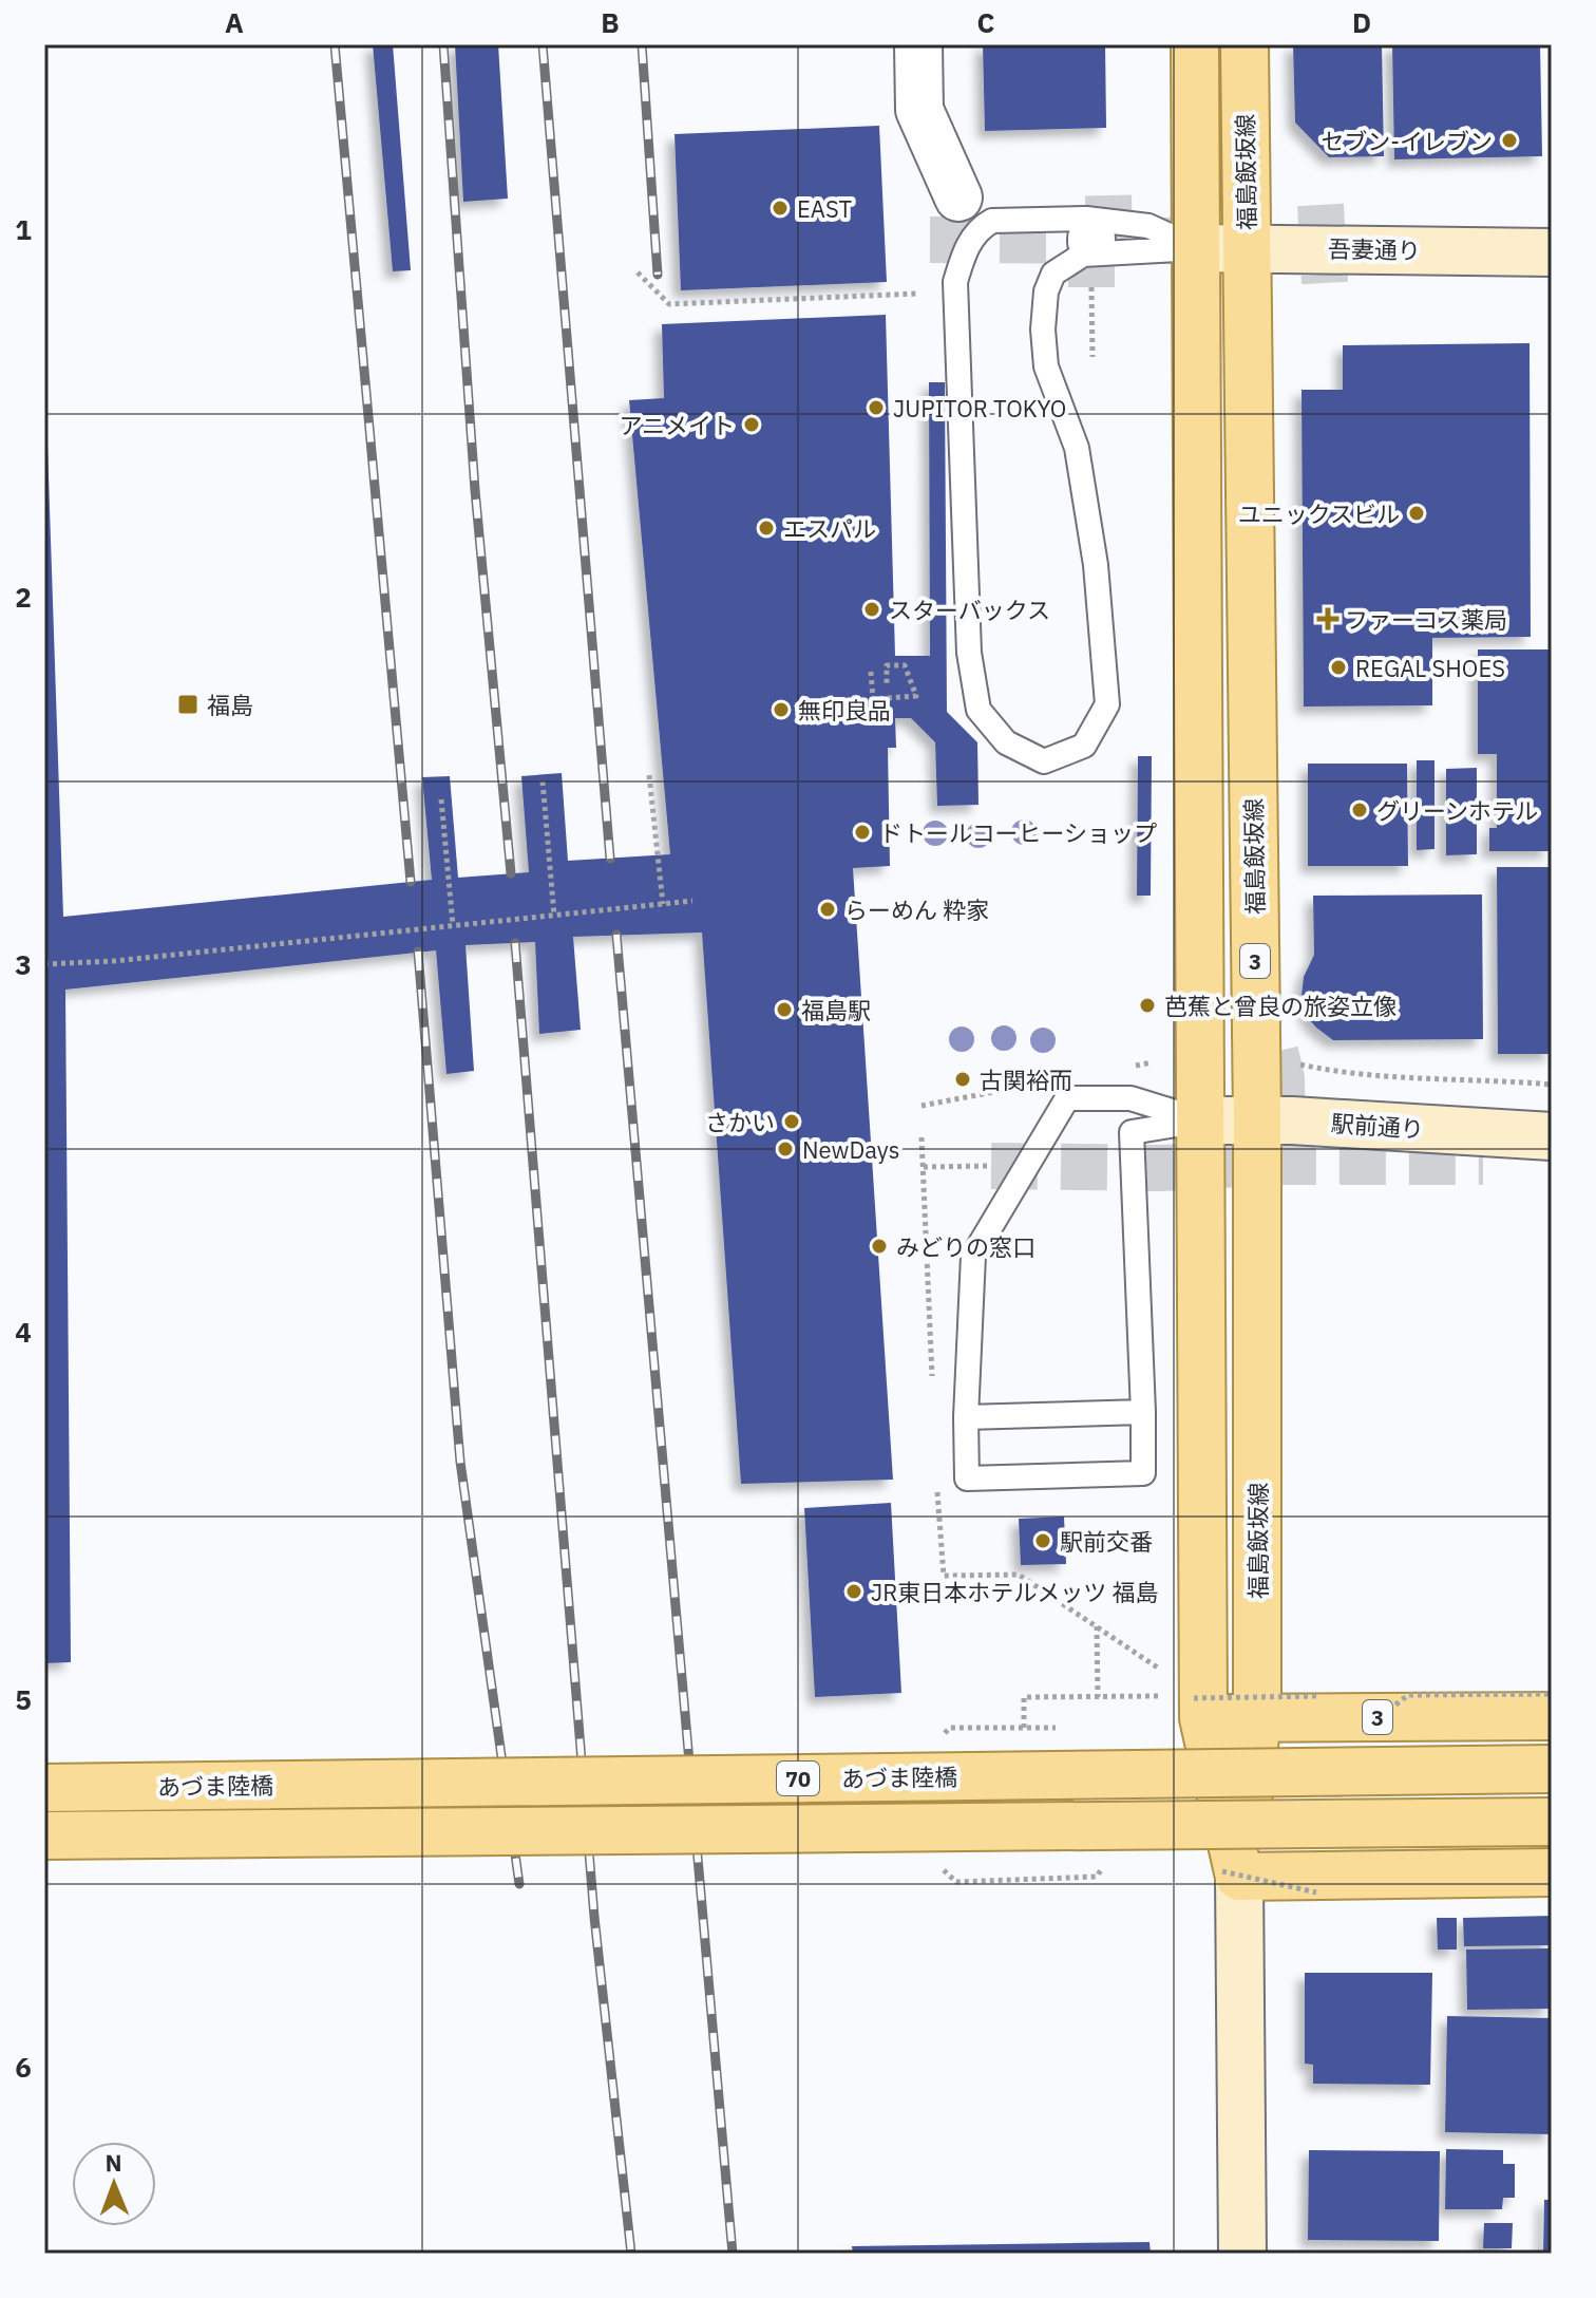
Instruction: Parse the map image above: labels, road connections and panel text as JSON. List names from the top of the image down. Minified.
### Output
{"streets":{"main road":["福島飯坂線","3","あづま陸橋","70"],"street":["吾妻通り","駅前通り"]},"crossings":[["福島飯坂線","吾妻通り"],["福島飯坂線","3"],["福島飯坂線","駅前通り"]],"places":{"other":["セブン-イレブン","EAST","JUPITOR TOKYO","アニメイト","ユニックスビル","エスパル","スターバックス","REGAL SHOES","無印良品","グリーンホテル","ドトールコーヒーショップ","らーめん 粋家","芭蕉と曾良の旅姿立像","福島駅","古関裕而","さかい","NewDays","みどりの窓口","駅前交番","JR東日本ホテルメッツ 福島"],"health":["ファーコス薬局"],"transit":["福島"]},"north":"top","grid":{"columns":["A","B","C","D"],"rows":["1","2","3","4","5","6"]}}
